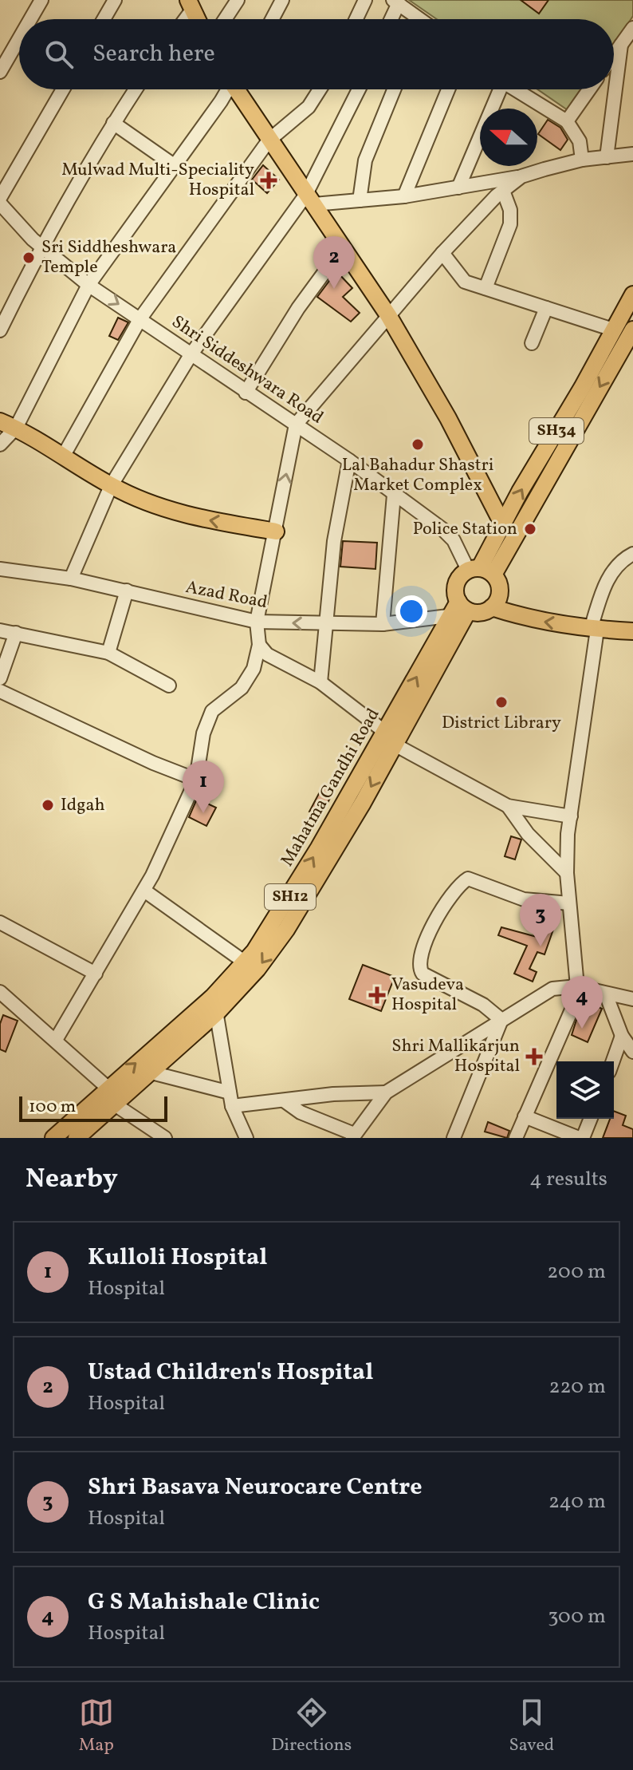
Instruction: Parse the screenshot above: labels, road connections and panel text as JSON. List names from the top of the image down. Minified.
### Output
{"streets":{"main road":["SH34","Mahatma Gandhi Road","SH12"],"street":["Shri Siddeshwara Road","Azad Road"]},"crossings":[["Shri Siddeshwara Road","SH34"],["Shri Siddeshwara Road","Mahatma Gandhi Road"],["SH34","Mahatma Gandhi Road"],["Azad Road","Mahatma Gandhi Road"]],"places":{"health":["Mulwad Multi-Speciality Hospital","Vasudeva Hospital","Shri Mallikarjun Hospital"],"other":["Sri Siddheshwara Temple","Lal Bahadur Shastri Market Complex","Police Station","District Library","Idgah"]},"scale_bar":"100 m","north":"left","page":{"search":"Search here","pins":["2","1","3","4"],"scale":"100 m","heading":["Nearby","4 results"],"list":[{"mark":"1","name":"Kulloli Hospital","note":"Hospital","value":"200 m"},{"mark":"2","name":"Ustad Children's Hospital","note":"Hospital","value":"220 m"},{"mark":"3","name":"Shri Basava Neurocare Centre","note":"Hospital","value":"240 m"},{"mark":"4","name":"G S Mahishale Clinic","note":"Hospital","value":"300 m"}],"nav":["Map","Directions","Saved"]}}
